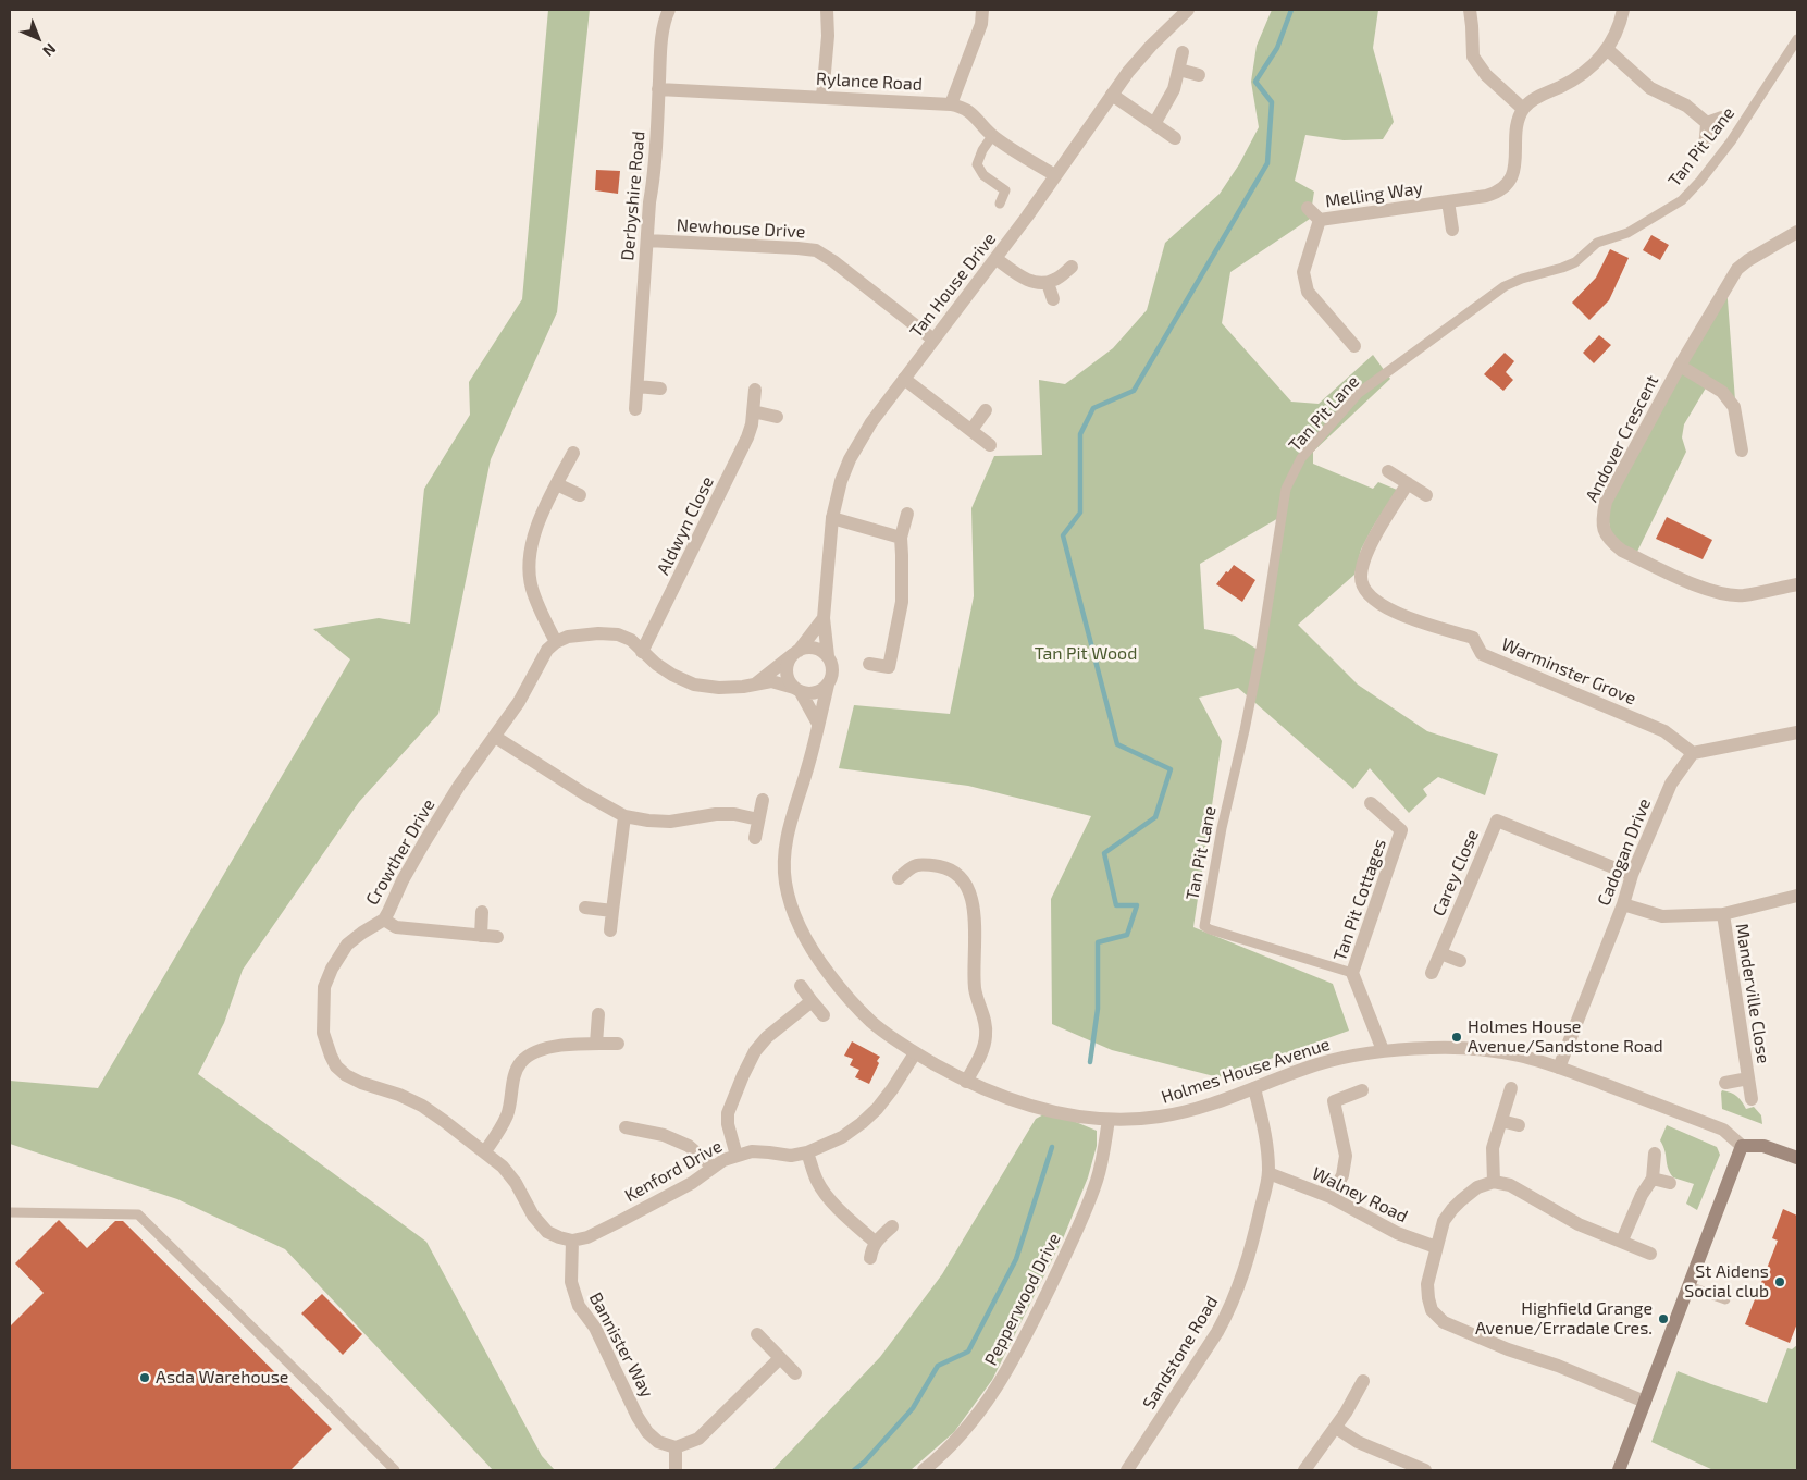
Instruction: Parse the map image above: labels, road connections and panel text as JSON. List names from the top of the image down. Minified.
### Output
{"streets":{"street":["Rylance Road","Melling Way","Derbyshire Road","Newhouse Drive","Tan House Drive","Andover Crescent","Aldwyn Close","Warminster Grove","Crowther Drive","Cadogan Drive","Carey Close","Tan Pit Cottages","Manderville Close","Holmes House Avenue","Kenford Drive","Walney Road","Pepperwood Drive","Bannister Way","Sandstone Road"],"lane":["Tan Pit Lane"]},"crossings":[["Rylance Road","Derbyshire Road"],["Rylance Road","Tan House Drive"],["Tan Pit Lane","Tan Pit Cottages"],["Derbyshire Road","Newhouse Drive"],["Newhouse Drive","Tan House Drive"],["Tan House Drive","Holmes House Avenue"],["Warminster Grove","Cadogan Drive"],["Crowther Drive","Kenford Drive"],["Crowther Drive","Bannister Way"],["Cadogan Drive","Carey Close"],["Cadogan Drive","Holmes House Avenue"],["Tan Pit Cottages","Holmes House Avenue"],["Holmes House Avenue","Kenford Drive"],["Holmes House Avenue","Pepperwood Drive"],["Holmes House Avenue","Sandstone Road"],["Kenford Drive","Bannister Way"],["Walney Road","Sandstone Road"]],"parks":["Tan Pit Wood"],"places":["Holmes House Avenue/Sandstone Road","St Aidens Social club","Highfield Grange Avenue/Erradale Cres.","Asda Warehouse"],"north":"bottom right"}
